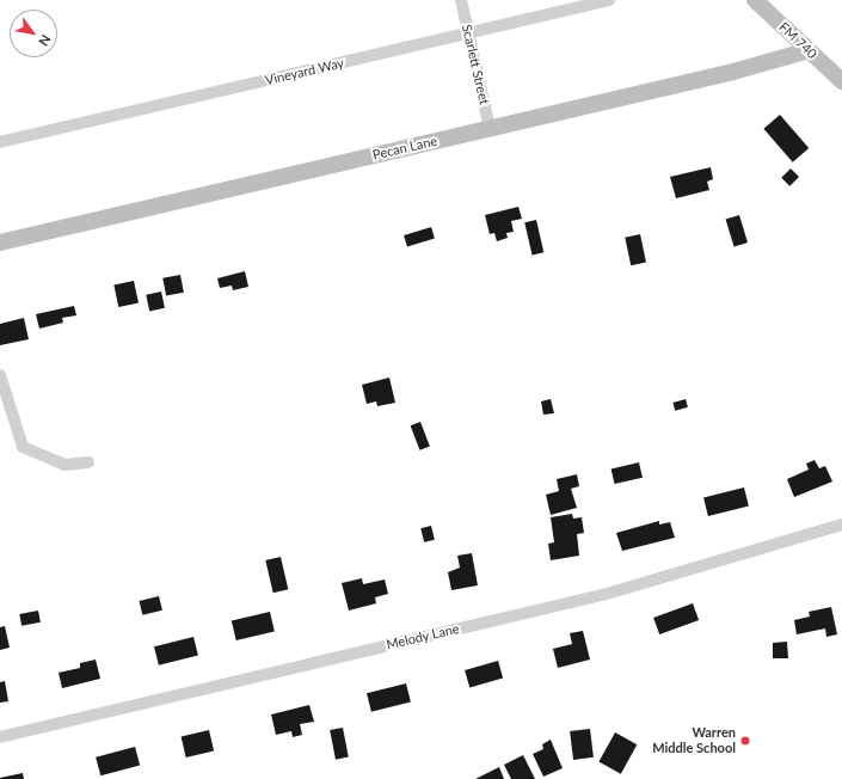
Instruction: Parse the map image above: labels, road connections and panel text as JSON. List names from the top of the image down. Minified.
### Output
{"streets":{"street":["FM 740","Scarlett Street","Vineyard Way","Pecan Lane","Melody Lane"]},"crossings":[["FM 740","Pecan Lane"],["Scarlett Street","Vineyard Way"],["Scarlett Street","Pecan Lane"]],"places":["Warren Middle School"],"north":"bottom right"}
